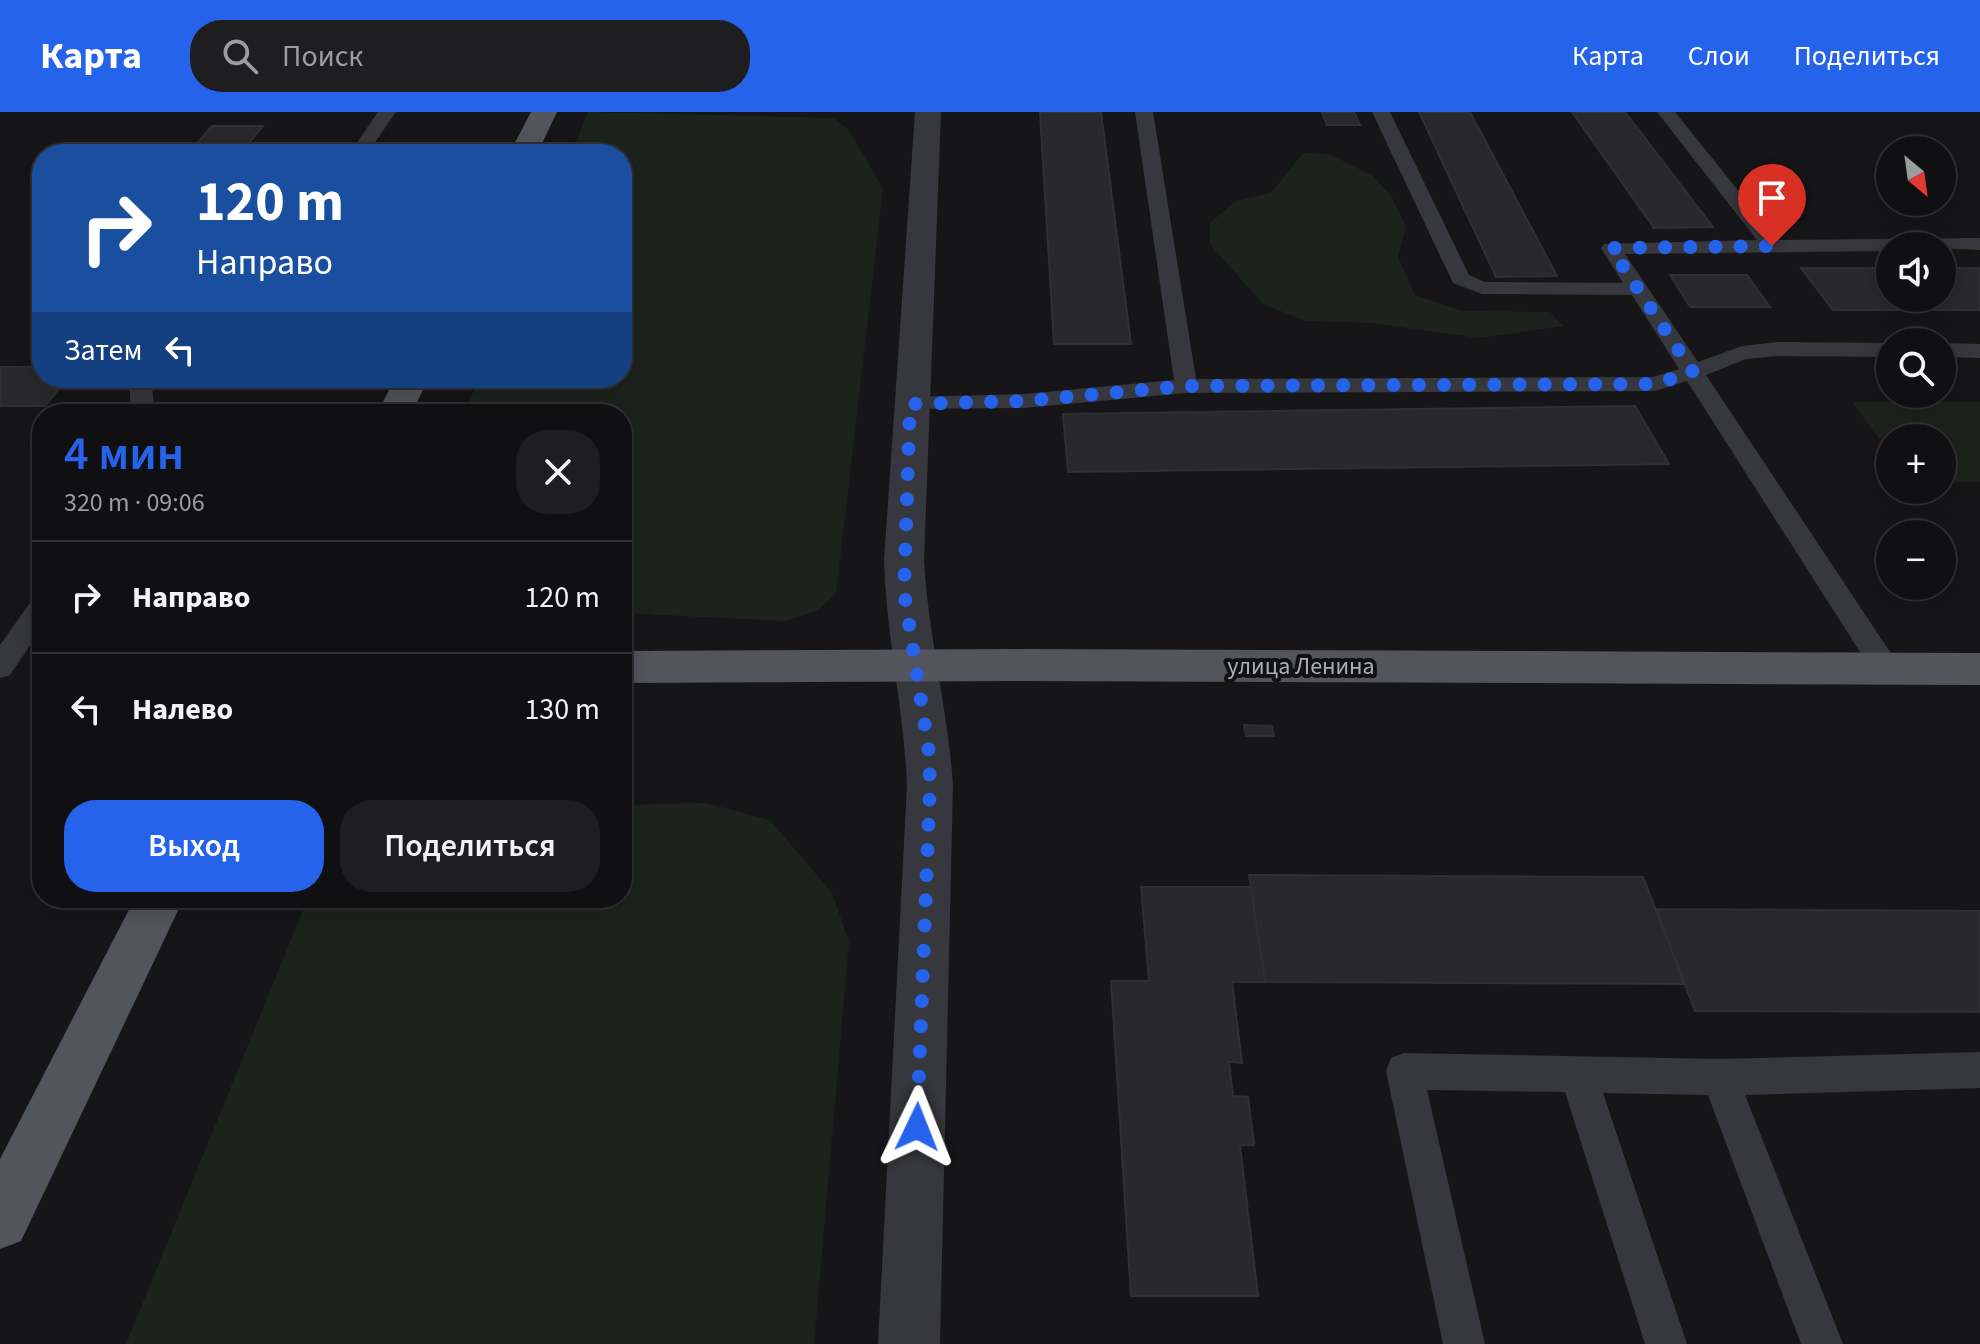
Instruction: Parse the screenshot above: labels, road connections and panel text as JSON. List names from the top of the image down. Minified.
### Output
{"streets":{"main road":["улица Ленина"]},"north":"bottom right","page":{"header":"Карта","search":"Поиск","nav":["Карта","Слои","Поделиться"],"map_buttons":["+","−"],"turn":["120 m","Направо"],"then":"Затем","heading":["4 мин","320 m · 09:06"],"list":[{"name":"Направо","value":"120 m"},{"name":"Налево","value":"130 m"}],"buttons":["Выход","Поделиться"]}}
